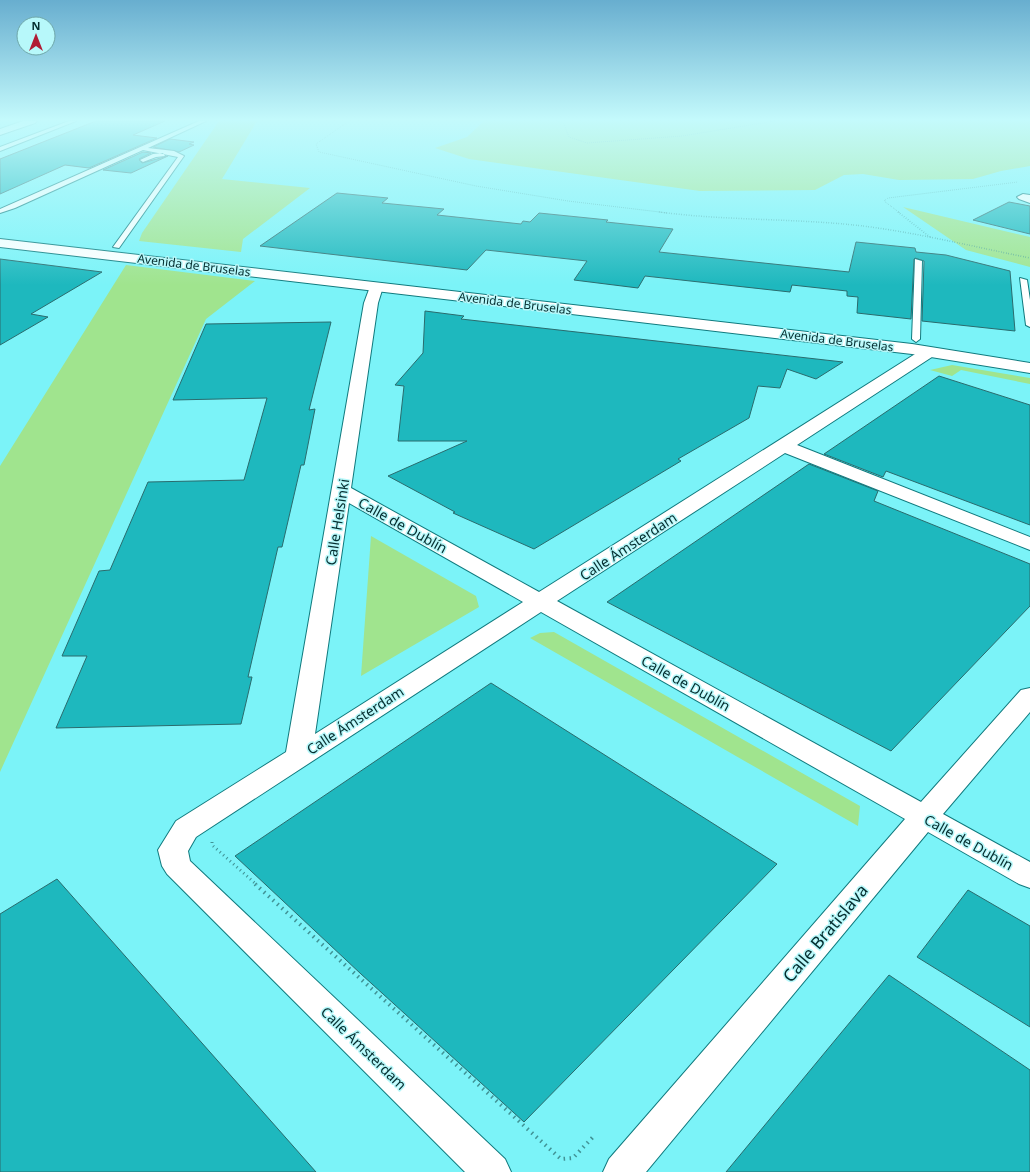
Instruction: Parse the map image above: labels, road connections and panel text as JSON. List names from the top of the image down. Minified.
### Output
{"streets":{"street":["Avenida de Bruselas","Calle Helsinki","Calle de Dublín","Calle Ámsterdam","Calle Bratislava"]},"crossings":[["Avenida de Bruselas","Calle Helsinki"],["Avenida de Bruselas","Calle Ámsterdam"],["Calle Helsinki","Calle de Dublín"],["Calle Helsinki","Calle Ámsterdam"],["Calle de Dublín","Calle Ámsterdam"],["Calle de Dublín","Calle Bratislava"]],"north":"top"}
